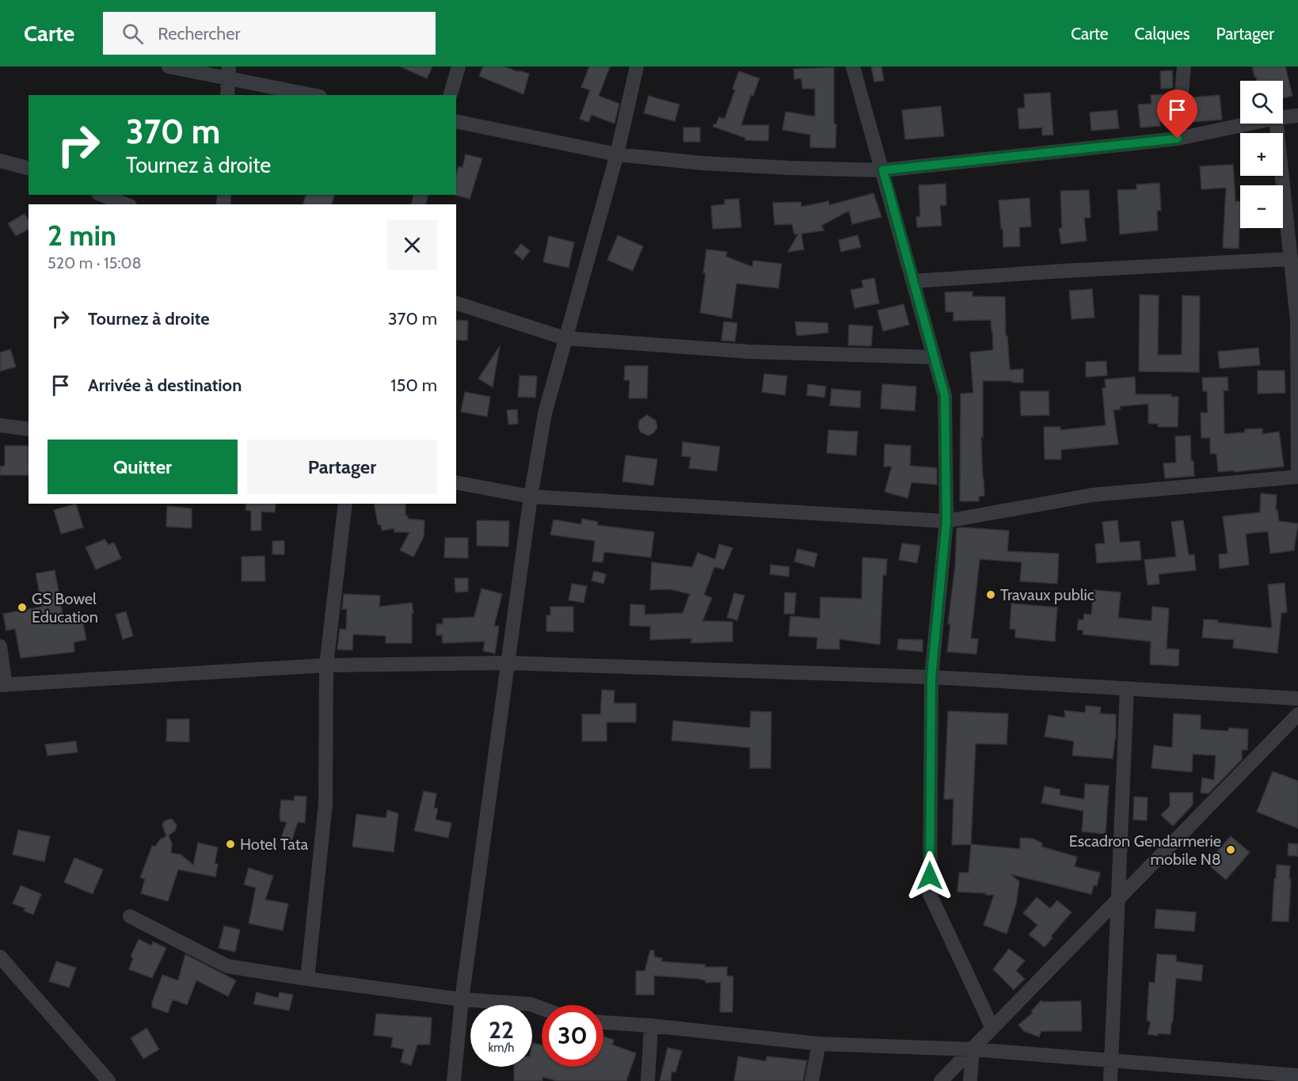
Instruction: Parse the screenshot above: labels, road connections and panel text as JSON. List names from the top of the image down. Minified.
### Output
{"places":["Travaux public","GS Bowel Education","Hotel Tata","Escadron Gendarmerie mobile N8"],"page":{"header":"Carte","search":"Rechercher","nav":["Carte","Calques","Partager"],"map_buttons":["+","−"],"turn":["370 m","Tournez à droite"],"heading":["2 min","520 m · 15:08"],"list":[{"name":"Tournez à droite","value":"370 m"},{"name":"Arrivée à destination","value":"150 m"}],"buttons":["Quitter","Partager"],"speed":"22 km/h","limit":"30"}}
